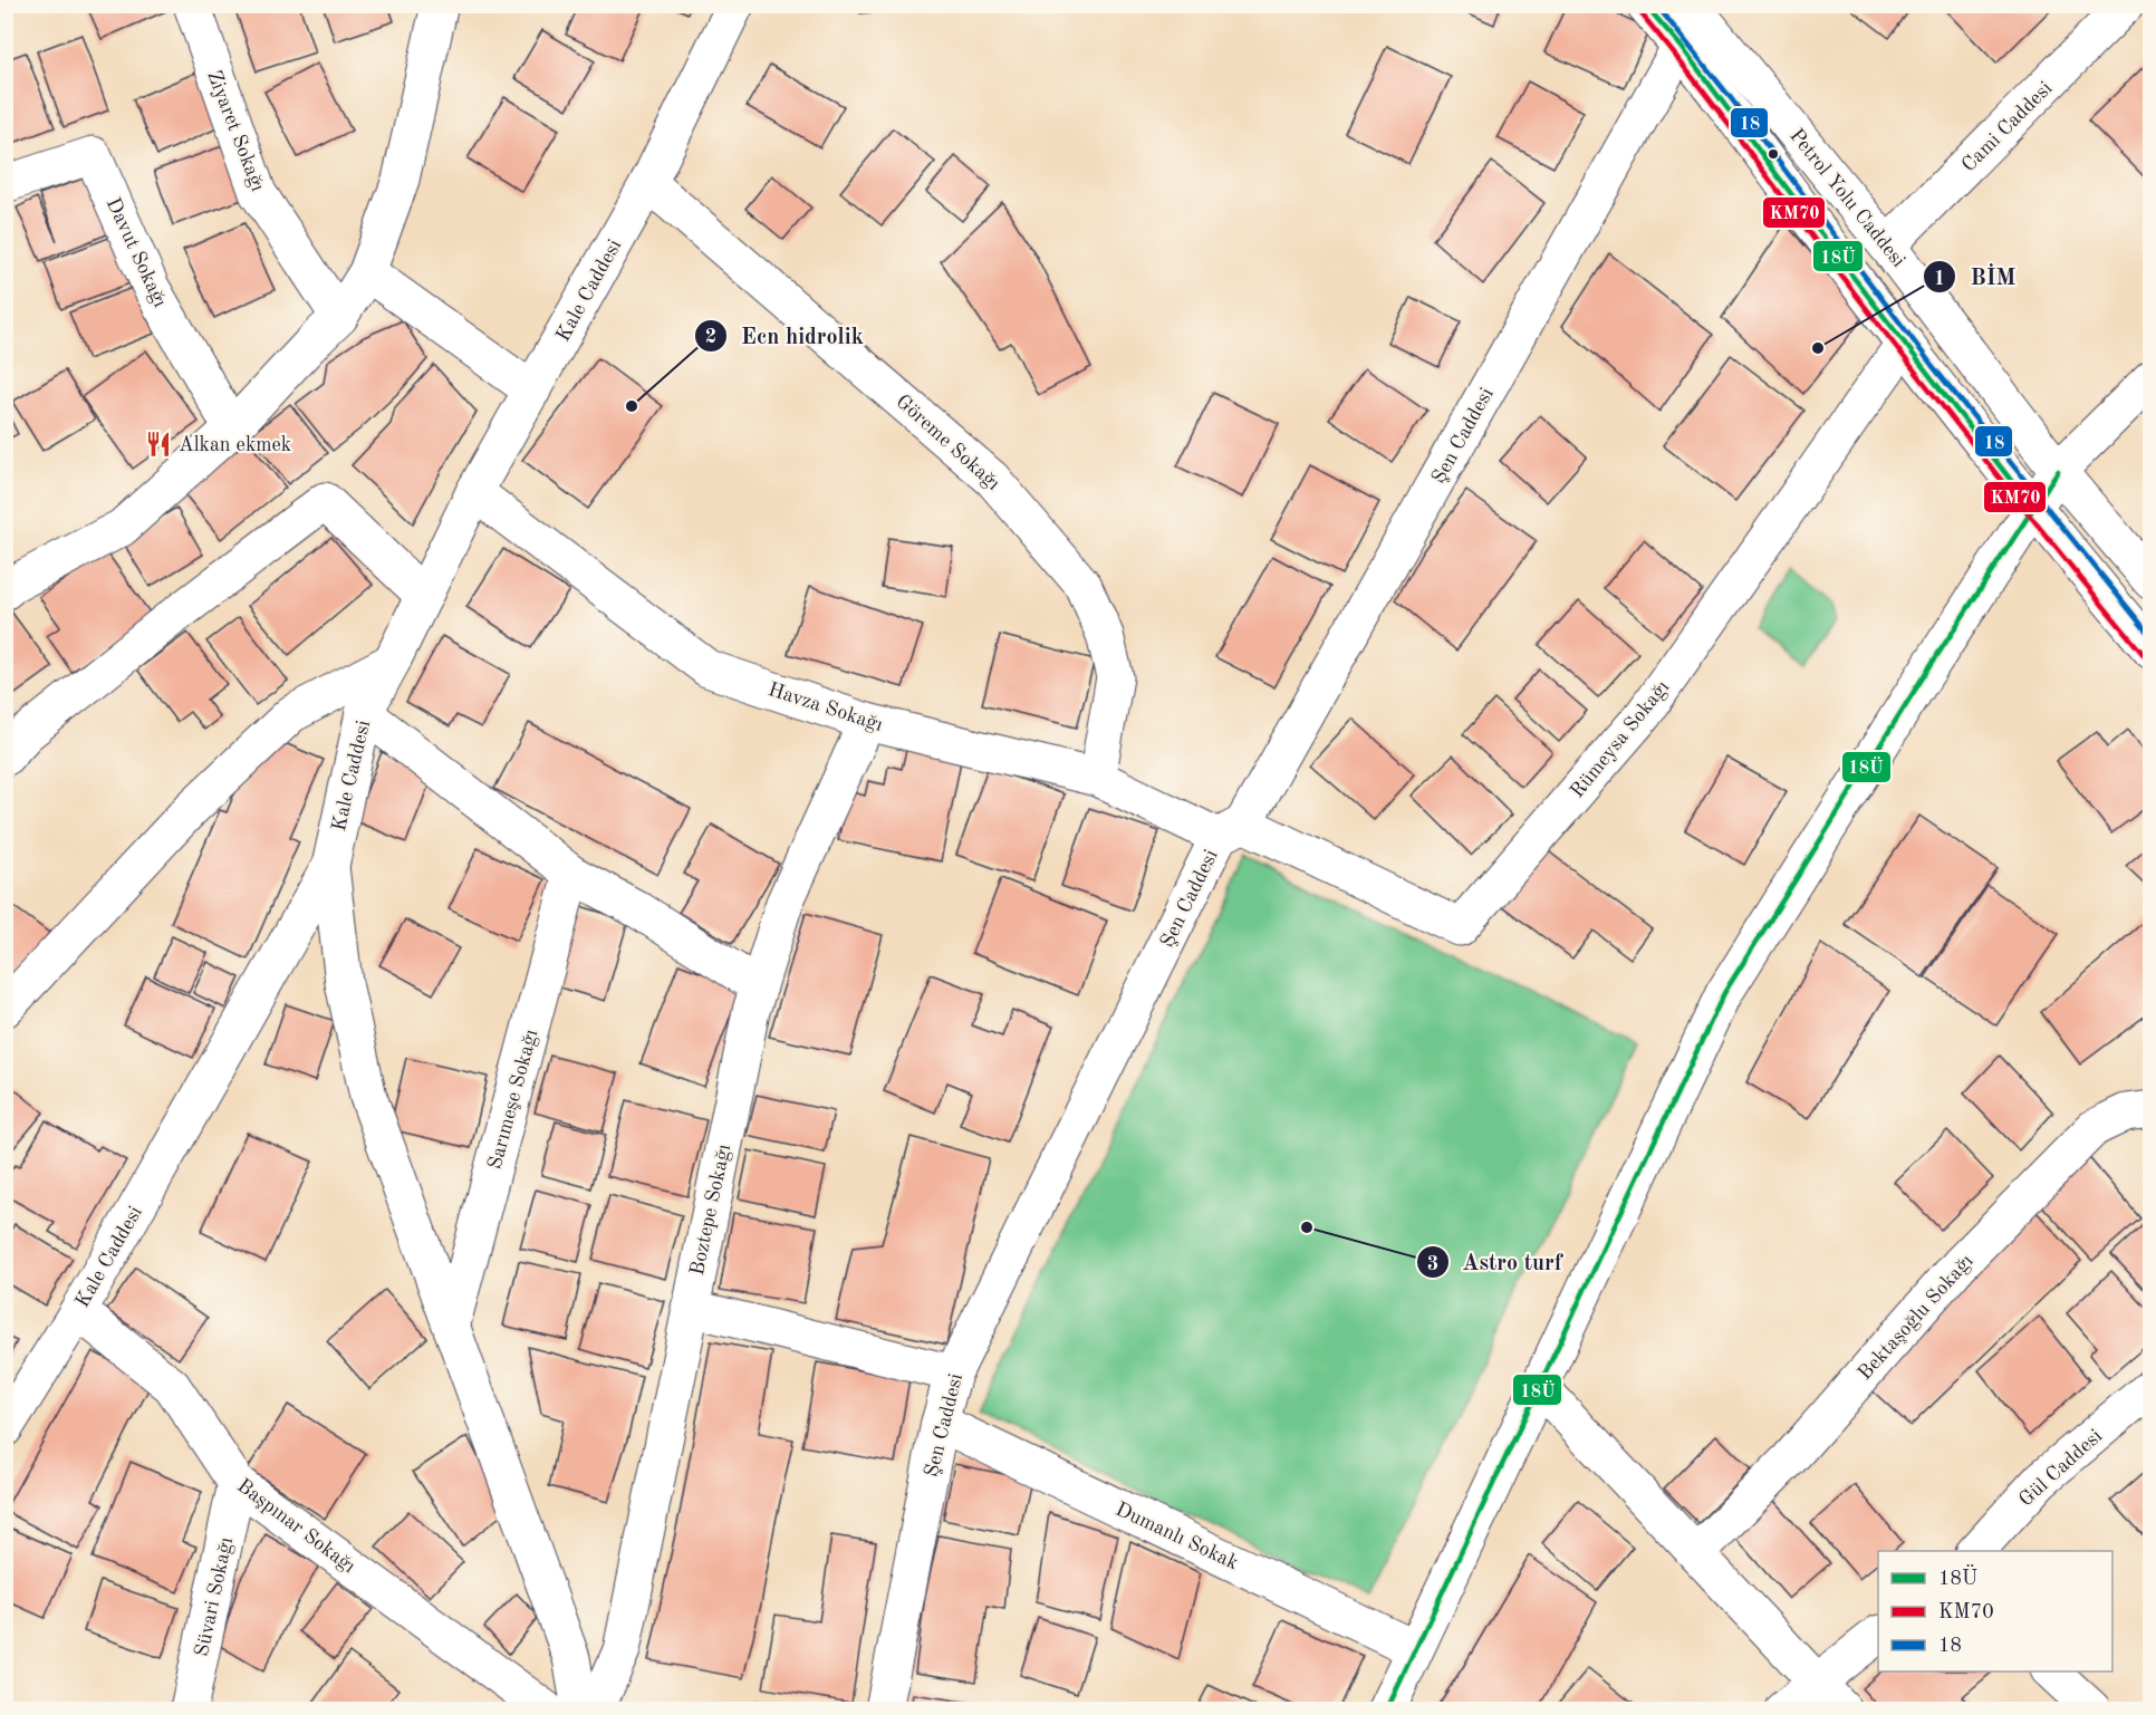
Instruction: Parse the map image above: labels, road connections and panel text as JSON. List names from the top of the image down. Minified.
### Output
{"streets":{"street":["Cami Caddesi","Ziyaret Sokağı","Petrol Yolu Caddesi","Davut Sokağı","Kale Caddesi","Şen Caddesi","Göreme Sokağı","Havza Sokağı","Rümeysa Sokağı","Sarımeşe Sokağı","Boztepe Sokağı","Bektaşoğlu Sokağı","Gül Caddesi","Başpınar Sokağı","Dumanlı Sokak","Süvari Sokağı"]},"crossings":[["Cami Caddesi","Petrol Yolu Caddesi"],["Petrol Yolu Caddesi","Şen Caddesi"],["Petrol Yolu Caddesi","Rümeysa Sokağı"],["Kale Caddesi","Göreme Sokağı"],["Kale Caddesi","Havza Sokağı"],["Kale Caddesi","Başpınar Sokağı"],["Şen Caddesi","Havza Sokağı"],["Şen Caddesi","Rümeysa Sokağı"],["Şen Caddesi","Dumanlı Sokak"],["Göreme Sokağı","Havza Sokağı"],["Havza Sokağı","Rümeysa Sokağı"],["Havza Sokağı","Boztepe Sokağı"],["Başpınar Sokağı","Süvari Sokağı"]],"places":{"other":["BİM","Ecn hidrolik","Astro turf"],"restaurant":["Alkan ekmek"]},"lines":["transit line 18Ü","transit line 18","transit line KM70"],"legend":["18Ü","KM70","18"]}
